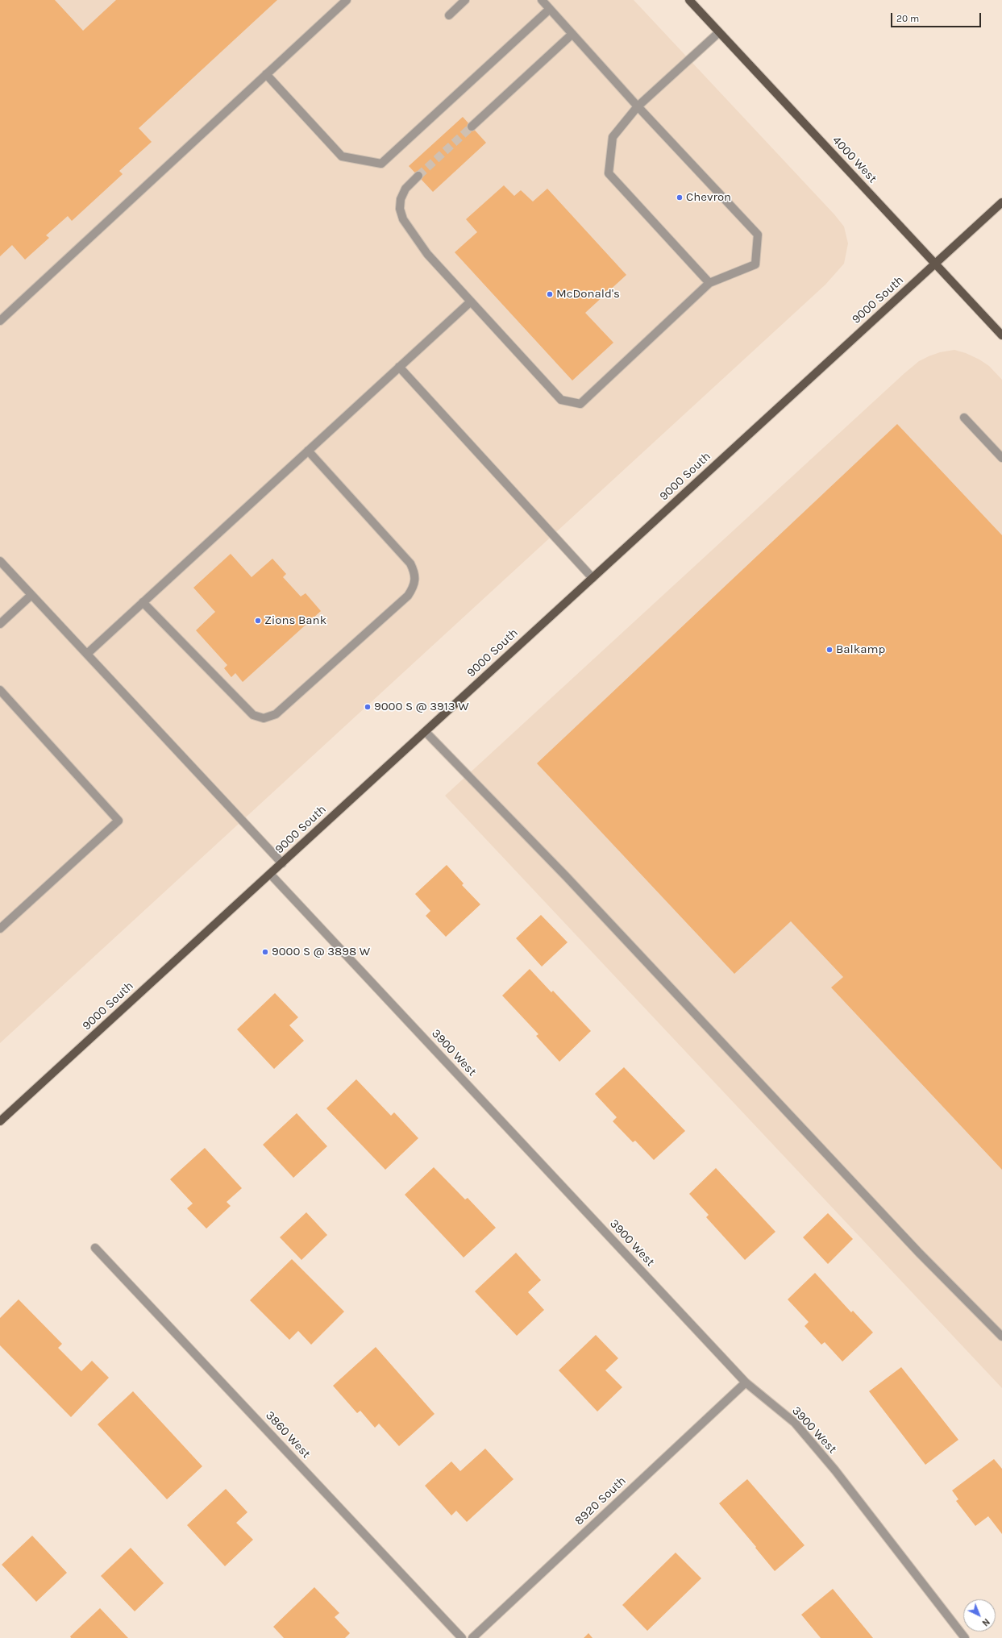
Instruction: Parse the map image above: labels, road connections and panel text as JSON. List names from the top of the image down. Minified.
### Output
{"streets":{"main road":["4000 West","9000 South"],"street":["3900 West","3860 West","8920 South"]},"crossings":[["4000 West","9000 South"],["9000 South","3900 West"],["3900 West","8920 South"]],"places":["Chevron","McDonald's","Zions Bank","Balkamp","9000 S @ 3913 W","9000 S @ 3898 W"],"scale_bar":"20 m","north":"bottom right"}
